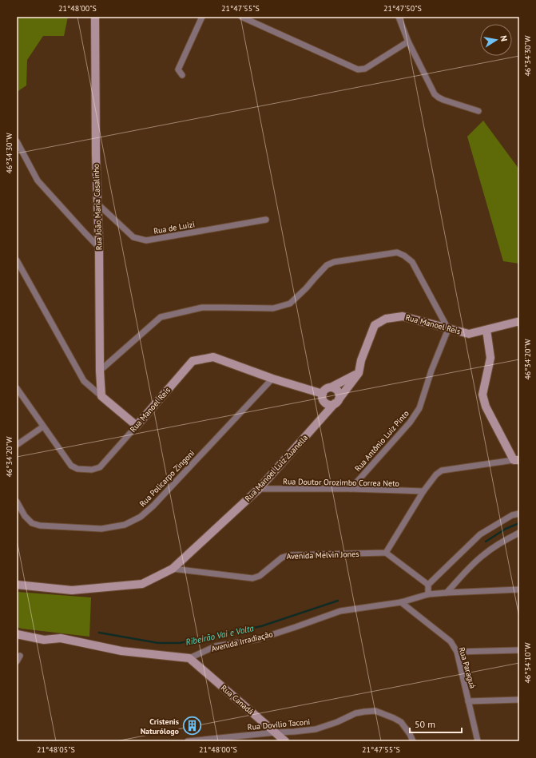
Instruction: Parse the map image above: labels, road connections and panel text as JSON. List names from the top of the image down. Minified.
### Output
{"streets":{"street":["Rua João Maria Casalinho","Rua de Luizi","Rua Manoel Reis","Rua Antônio Luiz Pinto","Rua Manoel Luiz Zuanella","Rua Policarpo Zingoni","Rua Doutor Orozimbo Correa Neto","Avenida Melvin Jones","Avenida Irradiação","Rua Paraguá","Rua Canadá","Rua Dovílio Taconi"]},"crossings":[["Rua João Maria Casalinho","Rua de Luizi"],["Rua Manoel Reis","Rua Antônio Luiz Pinto"],["Rua Manoel Reis","Rua Manoel Luiz Zuanella"],["Rua Manoel Reis","Rua Policarpo Zingoni"],["Rua Antônio Luiz Pinto","Rua Doutor Orozimbo Correa Neto"],["Rua Manoel Luiz Zuanella","Rua Doutor Orozimbo Correa Neto"],["Rua Manoel Luiz Zuanella","Avenida Melvin Jones"],["Avenida Irradiação","Rua Paraguá"],["Avenida Irradiação","Rua Canadá"],["Rua Canadá","Rua Dovílio Taconi"]],"water":["Ribeirão Vai e Volta"],"places":{"building":["Cristenis Naturólogo"]},"scale_bar":"50 m","north":"right","coordinates":["21°48'00\"S","21°47'55\"S","21°47'50\"S","46°34'30\"W","46°34'20\"W","46°34'10\"W","21°48'05\"S"]}
